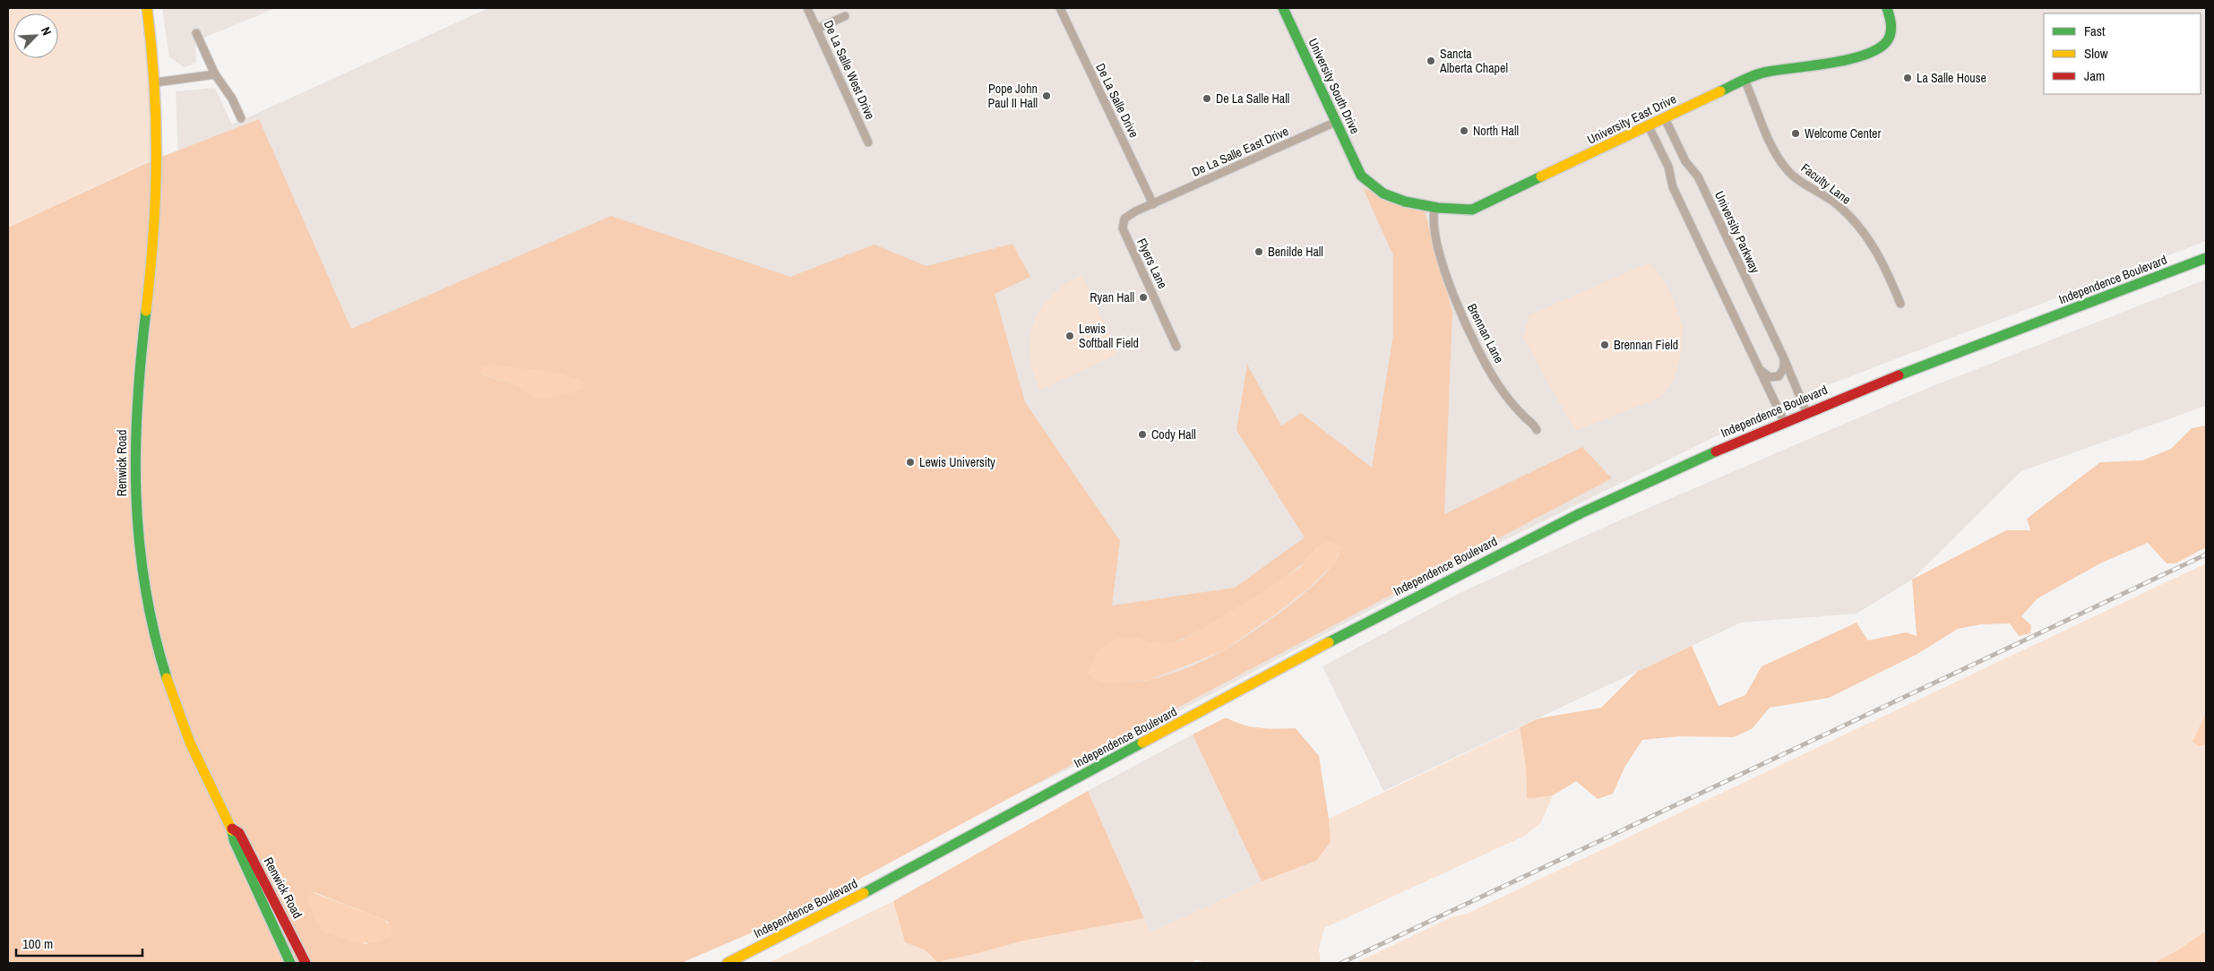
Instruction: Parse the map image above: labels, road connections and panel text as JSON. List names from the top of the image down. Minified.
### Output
{"streets":{"street":["De La Salle West Drive","University South Drive","De La Salle Drive","University East Drive","De La Salle East Drive","Faculty Lane","University Parkway","Flyers Lane","Independence Boulevard","Brennan Lane","Renwick Road"]},"crossings":[["University South Drive","University East Drive"],["University South Drive","De La Salle East Drive"],["De La Salle Drive","De La Salle East Drive"],["De La Salle Drive","Flyers Lane"],["University East Drive","Faculty Lane"],["University East Drive","University Parkway"],["University East Drive","Brennan Lane"],["De La Salle East Drive","Flyers Lane"],["University Parkway","Independence Boulevard"]],"places":["Sancta Alberta Chapel","La Salle House","Pope John Paul II Hall","De La Salle Hall","North Hall","Welcome Center","Benilde Hall","Ryan Hall","Lewis Softball Field","Brennan Field","Cody Hall","Lewis University"],"legend":["Fast","Slow","Jam"],"scale_bar":"100 m","north":"top right"}
